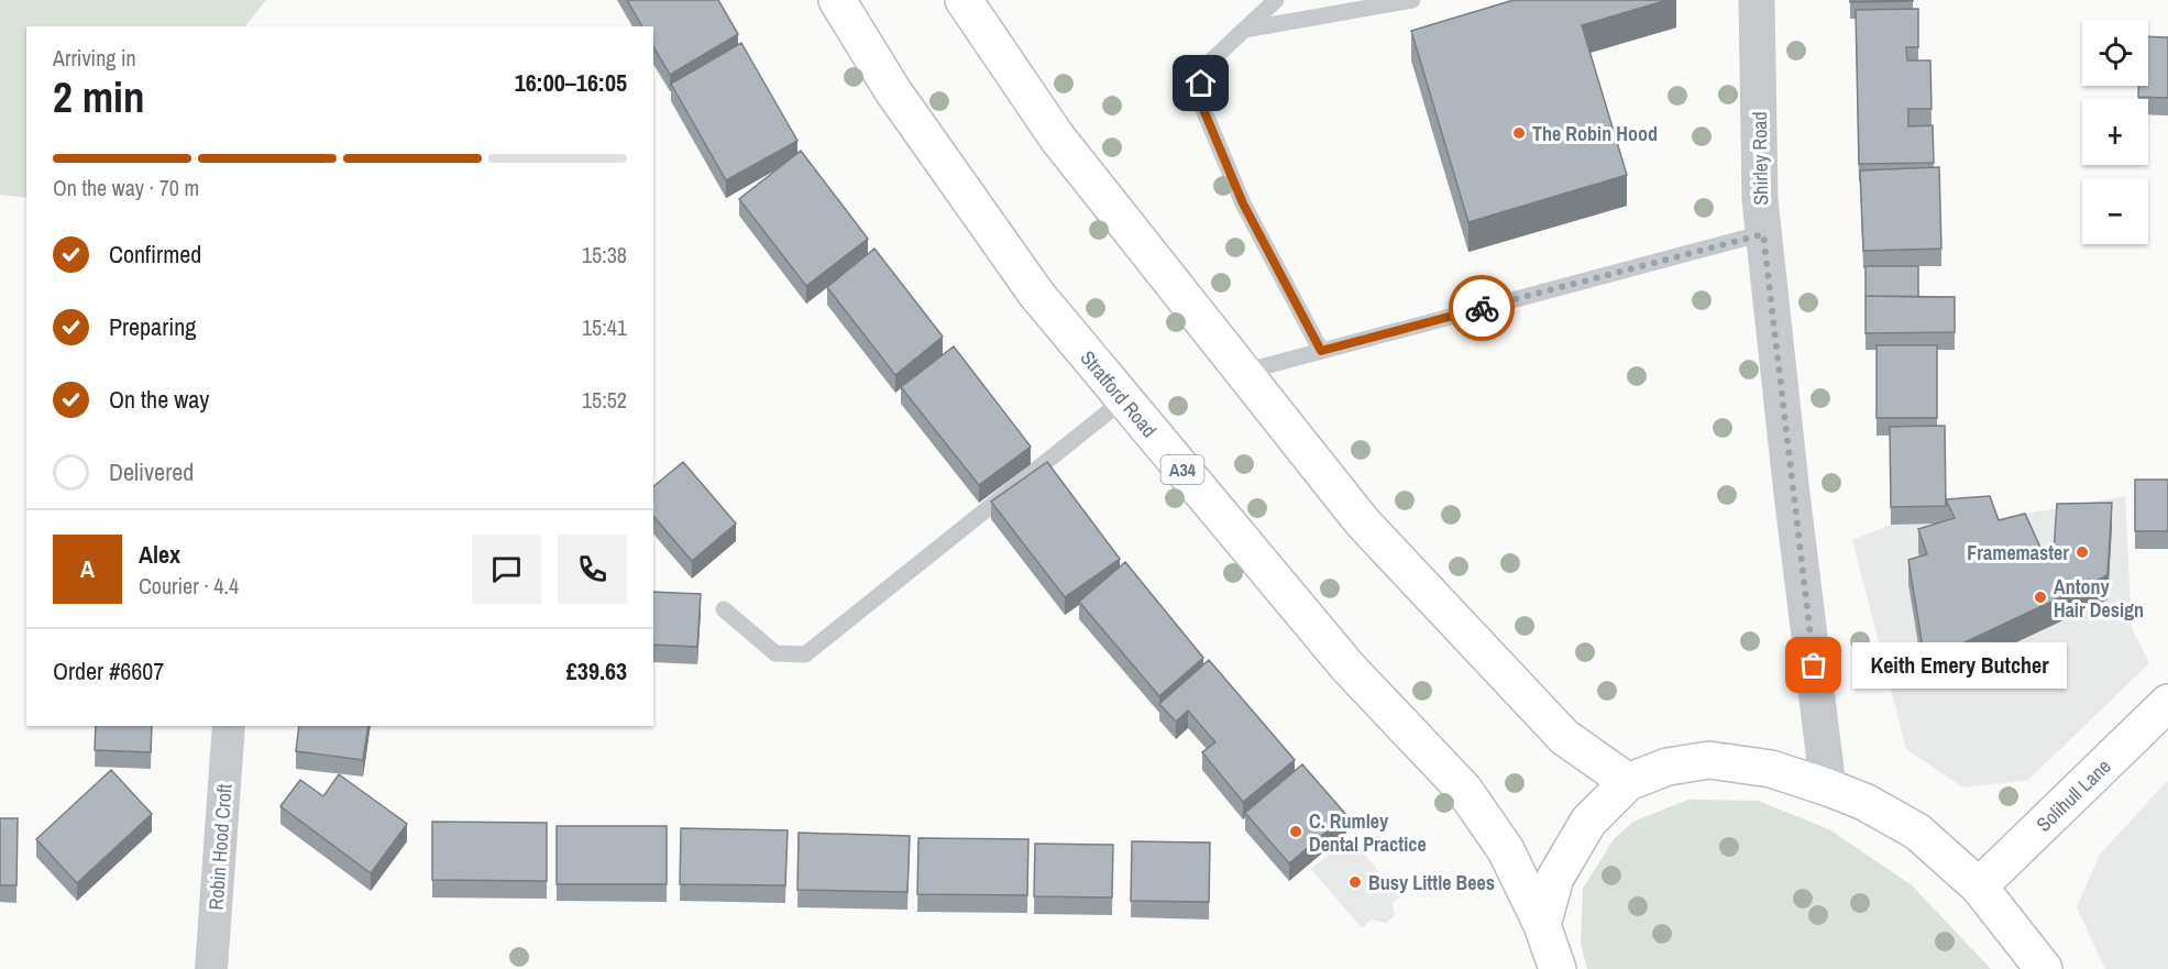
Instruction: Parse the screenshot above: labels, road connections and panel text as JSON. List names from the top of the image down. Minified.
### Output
{"streets":{"main road":["Stratford Road","A34","Solihull Lane"],"street":["Shirley Road","Robin Hood Croft"]},"places":["The Robin Hood","Framemaster","Antony Hair Design","Keith Emery Butcher","C. Rumley Dental Practice","Busy Little Bees"],"page":{"map_buttons":["+","−"],"heading":["2 min","Arriving in","16:00–16:05"],"panel":["Alex","Courier · 4.4","Order #6607","£39.63"],"bar":"On the way · 70 m","list":[["Confirmed","15:38"],["Preparing","15:41"],["On the way","15:52"],"Delivered"],"round":"A","bubble":"Keith Emery Butcher"}}
